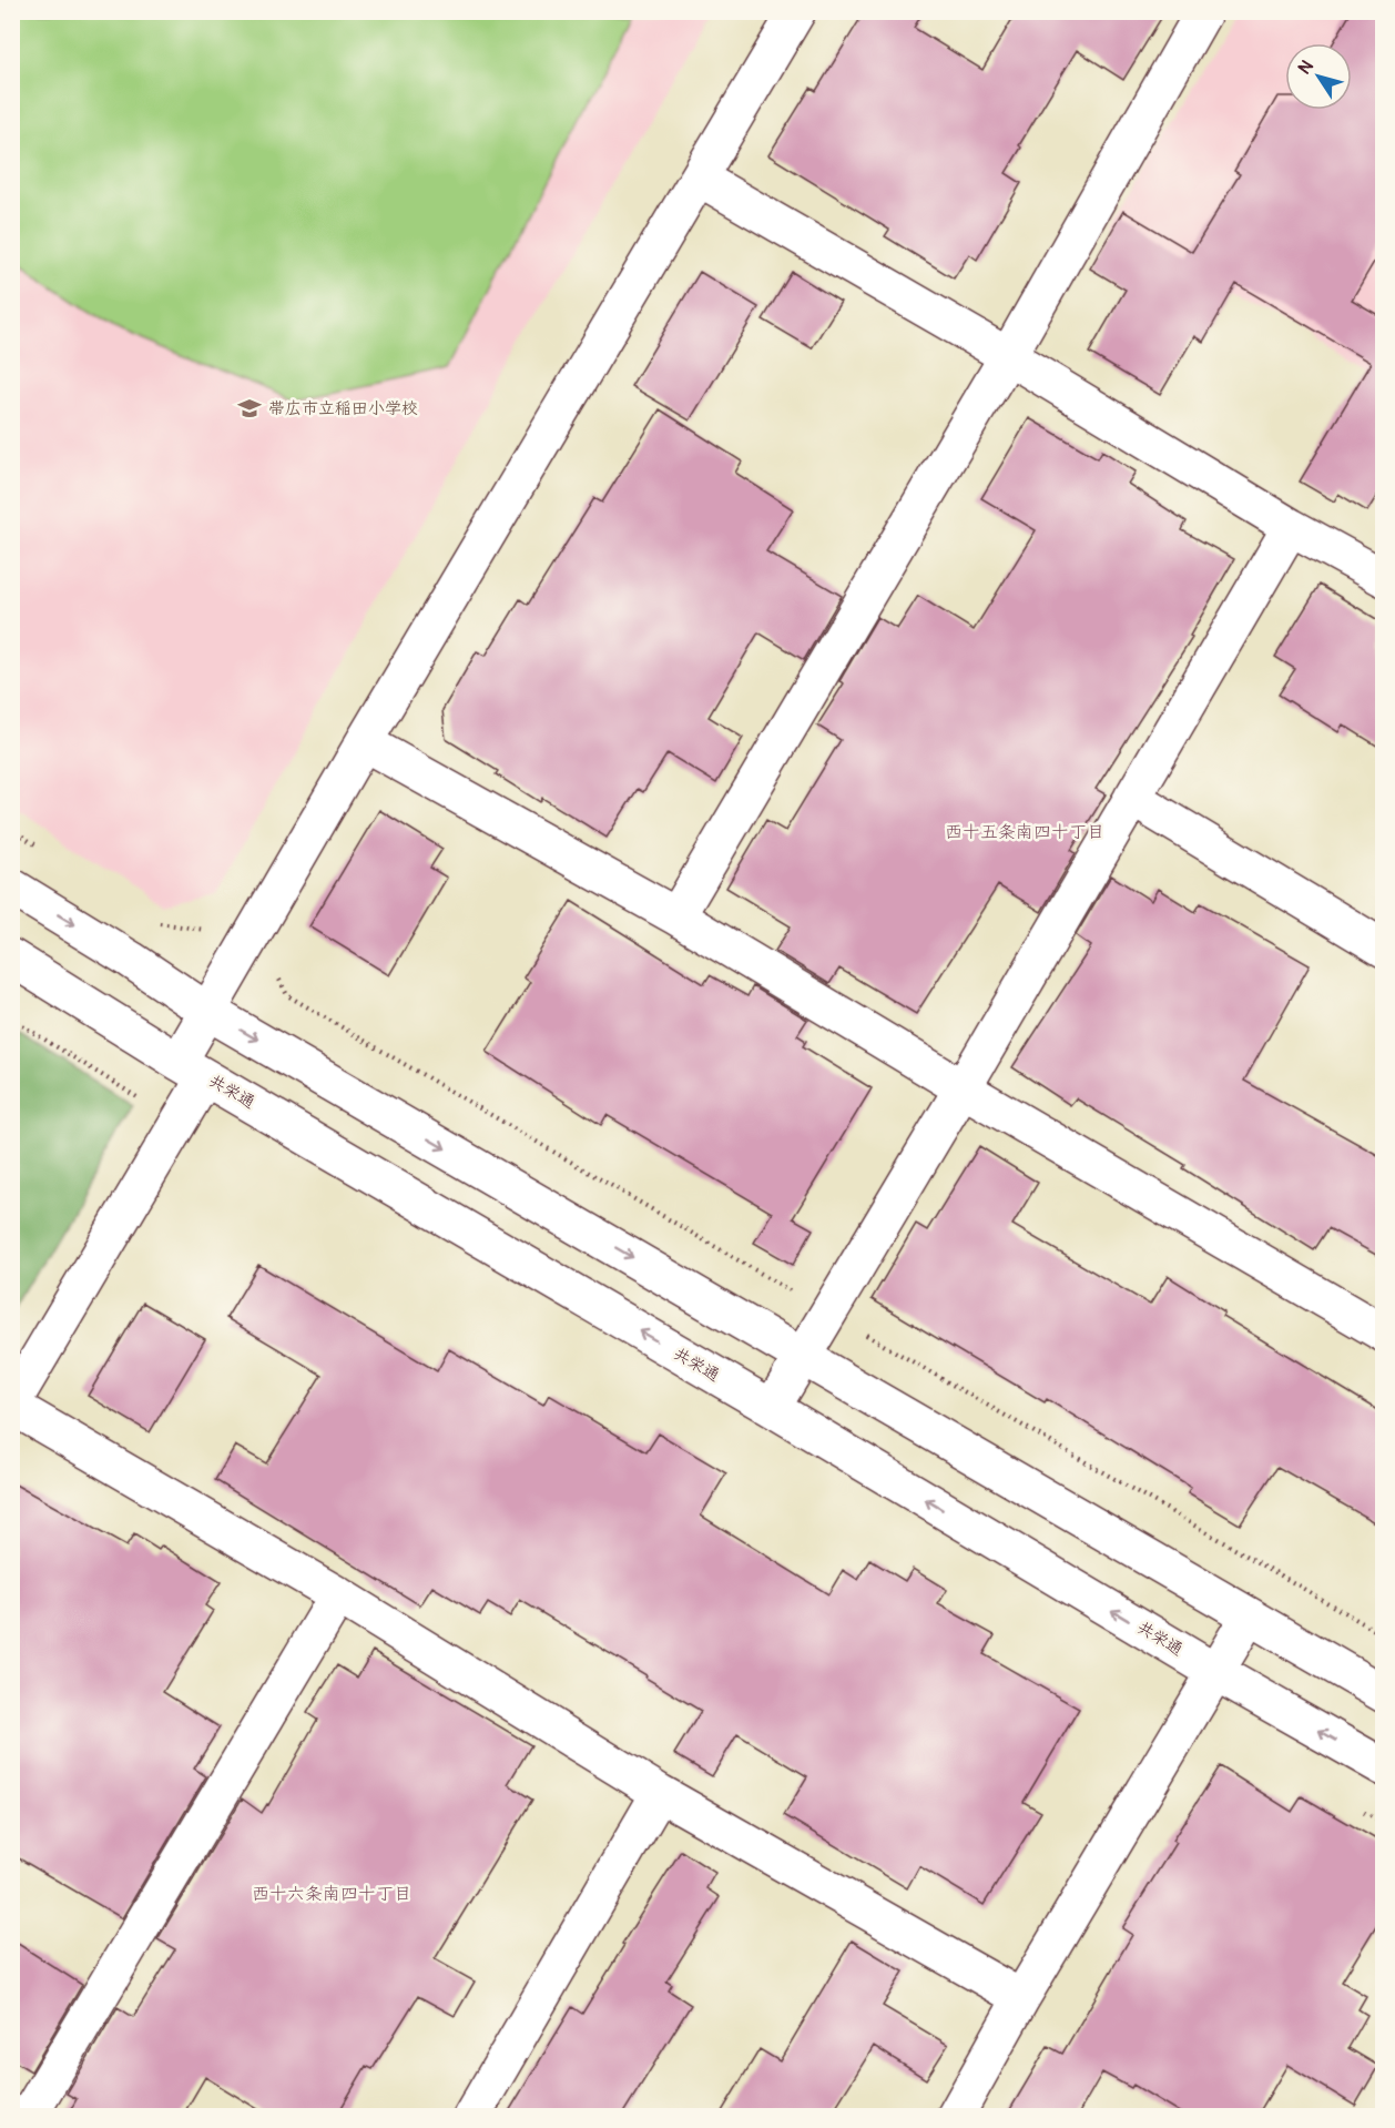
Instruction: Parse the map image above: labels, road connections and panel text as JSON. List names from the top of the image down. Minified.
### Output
{"streets":{"street":["共栄通"]},"districts":["西十五条南四十丁目","西十六条南四十丁目"],"places":{"school or university":["帯広市立稲田小学校"]},"north":"top left"}
